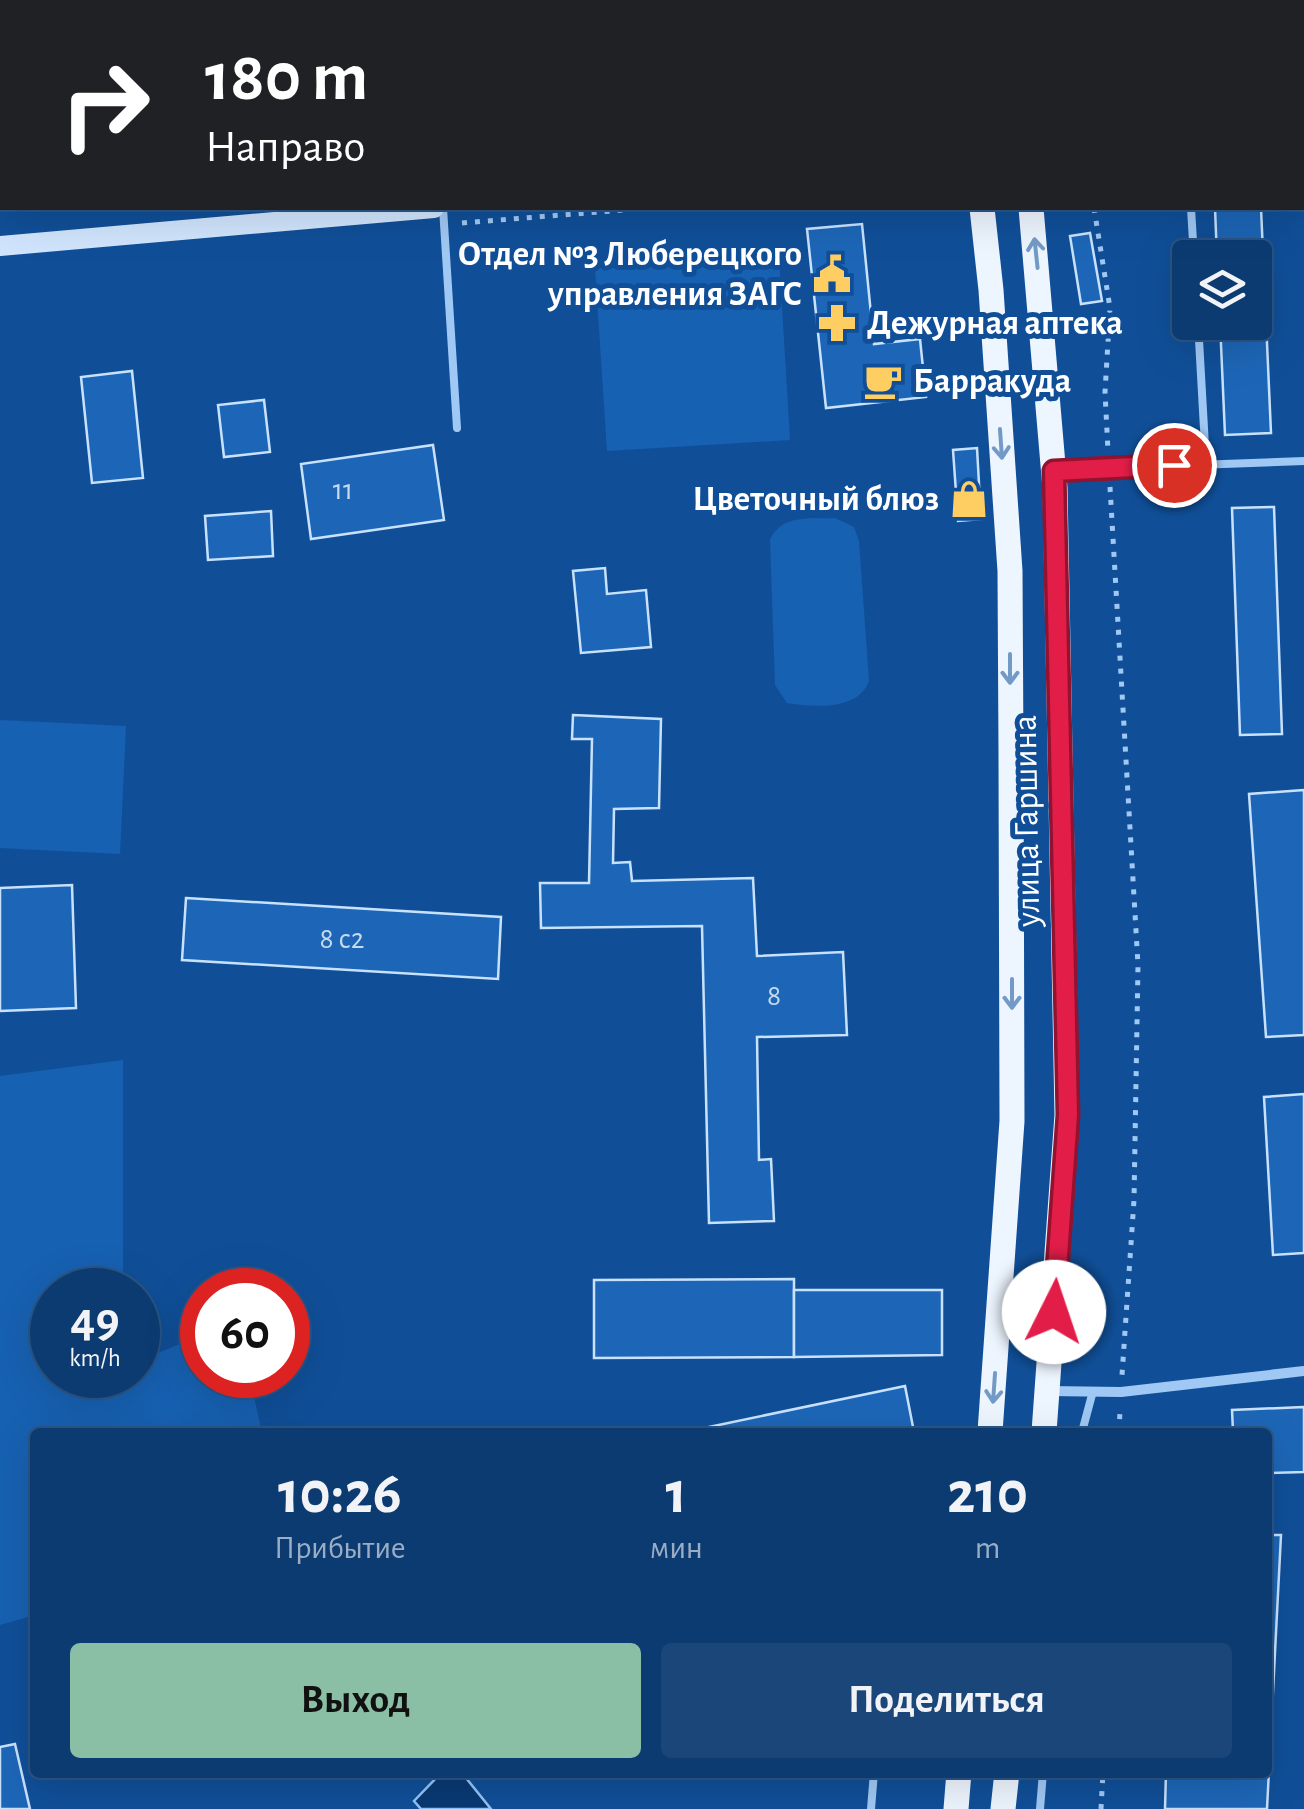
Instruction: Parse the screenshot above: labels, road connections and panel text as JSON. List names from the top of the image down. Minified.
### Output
{"streets":{"main road":["улица Гаршина"]},"places":{"public building":["Отдел №3 Люберецкого управления ЗАГС"],"pharmacy":["Дежурная аптека"],"cafe":["Барракуда"],"shop":["Цветочный блюз"]},"house_numbers":["11","8 с2","8"],"page":{"turn":["180 m","Направо"],"speed":"49 km/h","limit":"60","eta":["10:26","Прибытие","1","мин","210","m"],"buttons":["Выход","Поделиться"]}}
